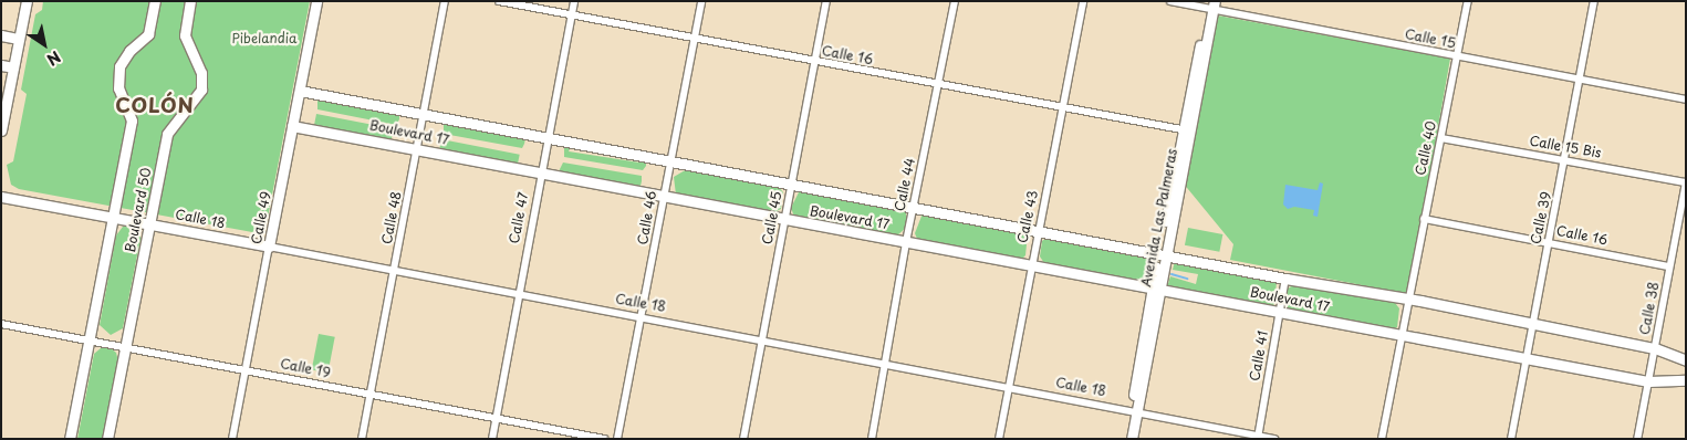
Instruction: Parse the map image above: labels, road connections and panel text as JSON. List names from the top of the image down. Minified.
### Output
{"streets":{"main road":["Boulevard 17","Boulevard 50","Calle 49","Avenida Las Palmeras","Calle 18"],"street":["Calle 15","Calle 16","Calle 15 Bis","Calle 40","Calle 44","Calle 43","Calle 48","Calle 47","Calle 46","Calle 45","Calle 39","Calle 38","Calle 41","Calle 19"]},"crossings":[["Calle 15","Calle 40"],["Calle 15","Avenida Las Palmeras"],["Calle 15","Calle 39"],["Calle 16","Calle 40"],["Calle 16","Calle 44"],["Calle 16","Calle 43"],["Calle 16","Calle 47"],["Calle 16","Calle 46"],["Calle 16","Calle 45"],["Calle 16","Avenida Las Palmeras"],["Calle 16","Calle 39"],["Calle 16","Calle 38"],["Boulevard 17","Calle 40"],["Boulevard 17","Calle 44"],["Boulevard 17","Calle 43"],["Boulevard 17","Calle 49"],["Boulevard 17","Calle 48"],["Boulevard 17","Calle 47"],["Boulevard 17","Calle 46"],["Boulevard 17","Calle 45"],["Boulevard 17","Avenida Las Palmeras"],["Boulevard 17","Calle 39"],["Boulevard 17","Calle 38"],["Boulevard 17","Calle 41"],["Calle 15 Bis","Calle 40"],["Calle 15 Bis","Calle 39"],["Calle 15 Bis","Calle 38"],["Calle 44","Calle 18"],["Boulevard 50","Calle 18"],["Boulevard 50","Calle 19"],["Calle 43","Calle 18"],["Calle 49","Calle 18"],["Calle 49","Calle 19"],["Calle 48","Calle 18"],["Calle 48","Calle 19"],["Calle 47","Calle 18"],["Calle 47","Calle 19"],["Calle 46","Calle 18"],["Calle 45","Calle 18"],["Avenida Las Palmeras","Calle 18"],["Calle 18","Calle 41"]],"districts":["COLÓN"],"parks":["Pibelandia"],"north":"bottom right"}
